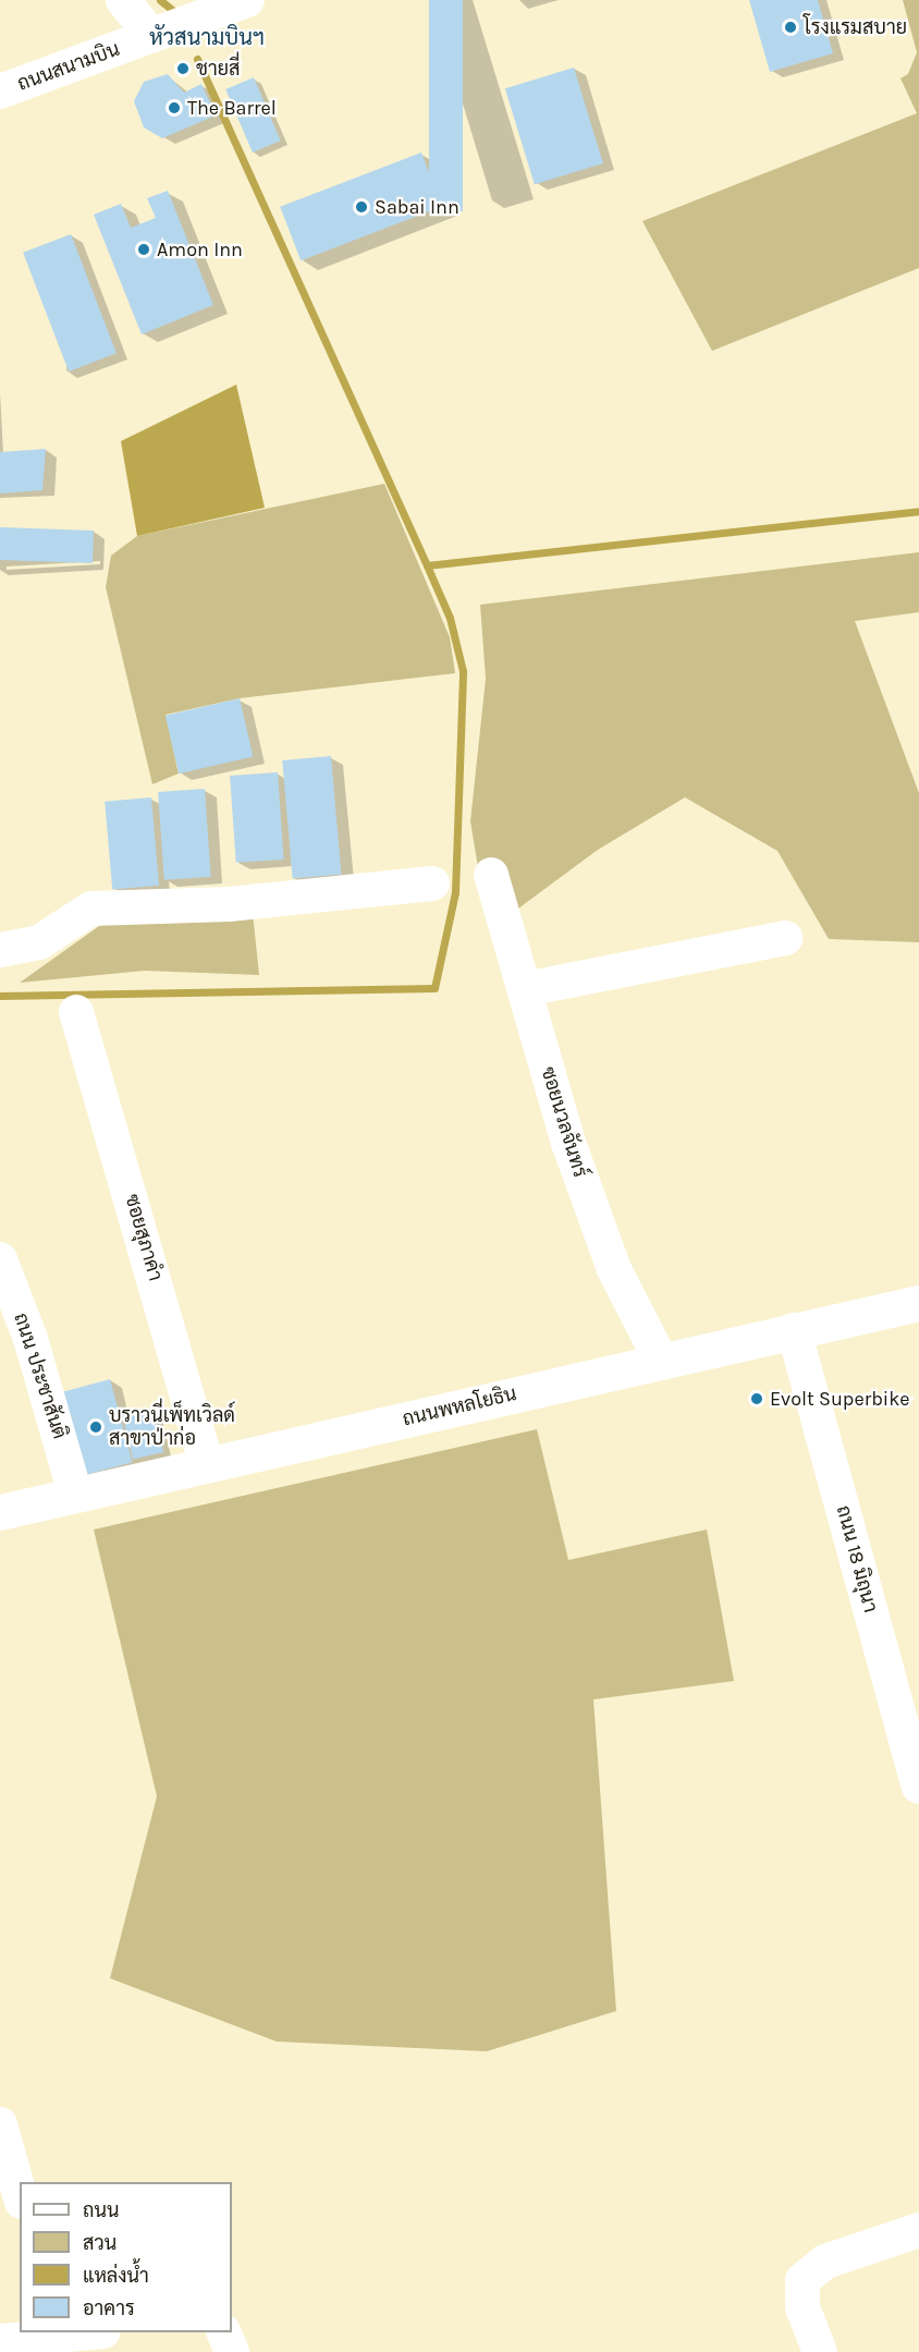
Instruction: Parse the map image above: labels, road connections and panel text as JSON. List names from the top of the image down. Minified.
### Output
{"streets":{"main road":["ถนนพหลโยธิน"],"street":["ถนนสนามบิน","ซอยนวลจันทร์","ซอยสุภาคำ","ถนน ประชาสันติ","ถนน 18 มิถุนา"]},"crossings":[["ซอยนวลจันทร์","ถนนพหลโยธิน"],["ซอยสุภาคำ","ถนนพหลโยธิน"],["ถนน ประชาสันติ","ถนนพหลโยธิน"],["ถนนพหลโยธิน","ถนน 18 มิถุนา"]],"districts":["หัวสนามบินฯ"],"places":["โรงแรมสบาย","ชายสี่","The Barrel","Sabai Inn","Amon Inn","Evolt Superbike","บราวนี่เพ็ทเวิลด์ สาขาป่าก่อ"],"legend":["ถนน","สวน","แหล่งน้ำ","อาคาร"]}
